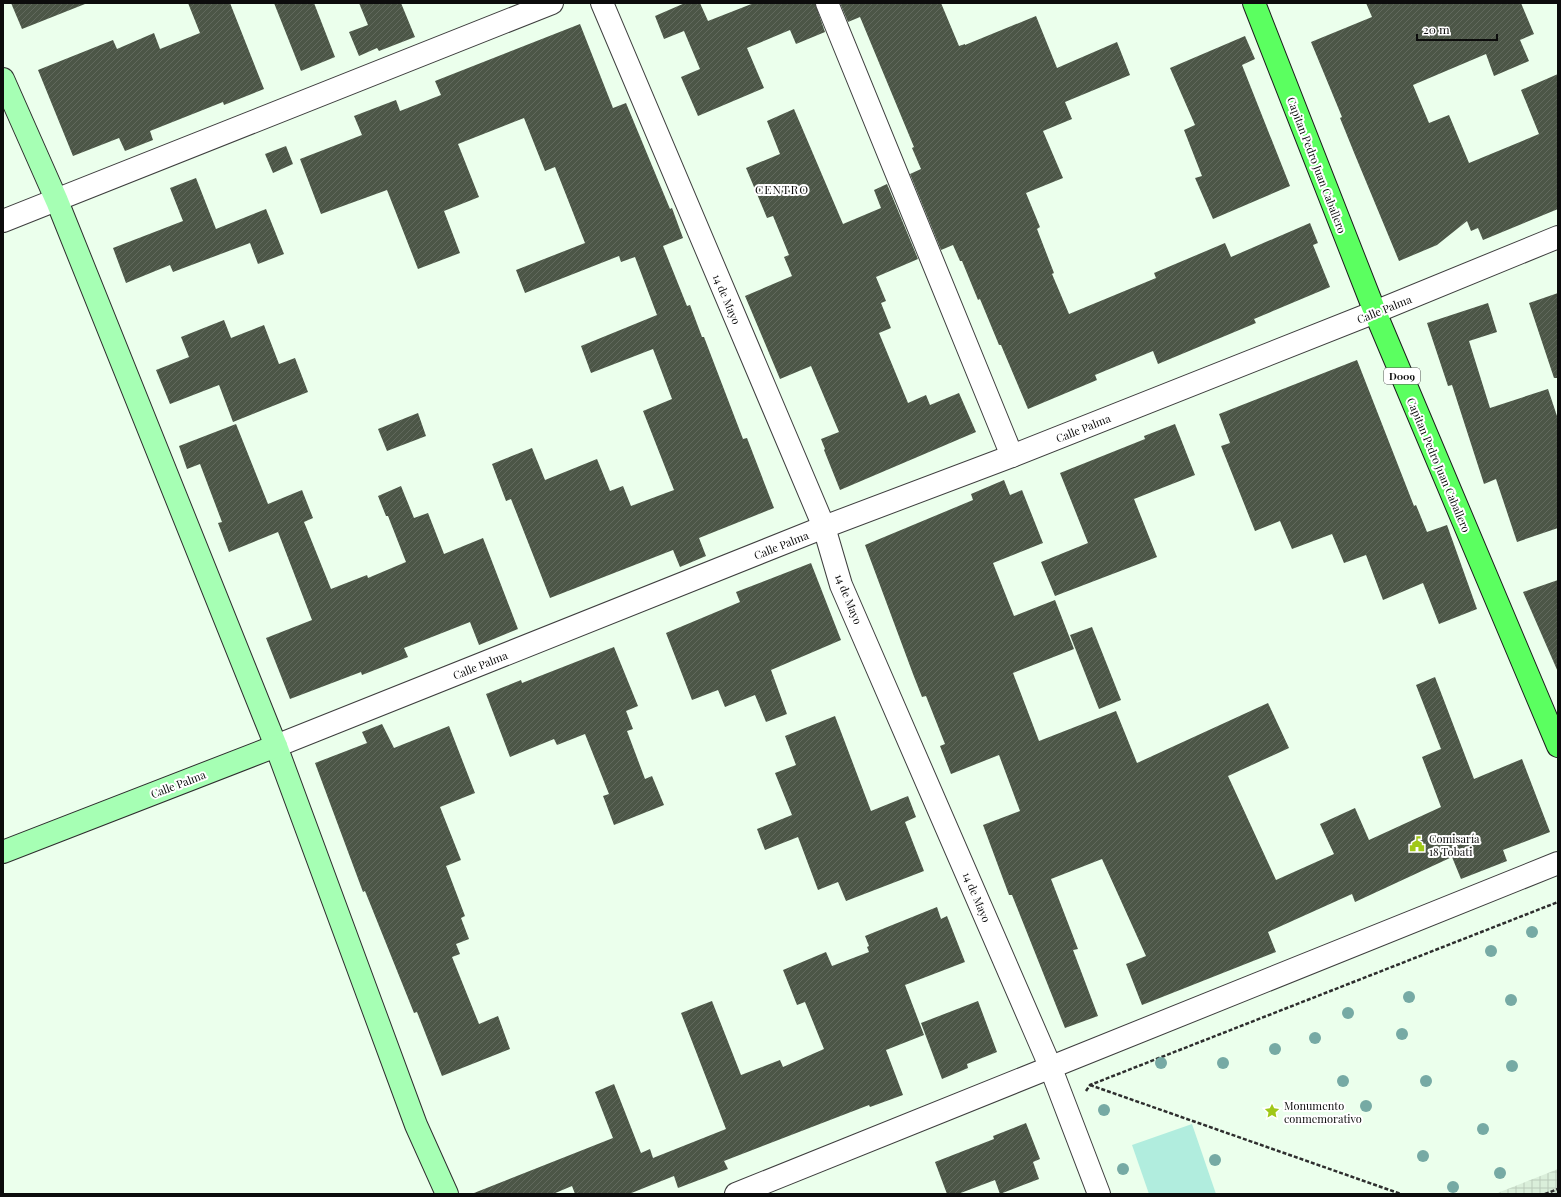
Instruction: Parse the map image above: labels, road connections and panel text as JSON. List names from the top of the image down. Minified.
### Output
{"streets":{"main road":["Capitan Pedro Juan Caballero","D009"],"street":["14 de Mayo","Calle Palma"]},"crossings":[["Capitan Pedro Juan Caballero","Calle Palma"],["14 de Mayo","Calle Palma"]],"districts":["CENTRO"],"places":{"public building":["Comisaría 18 Tobati"],"place":["Monumento conmemorativo"]},"scale_bar":"20 m"}
